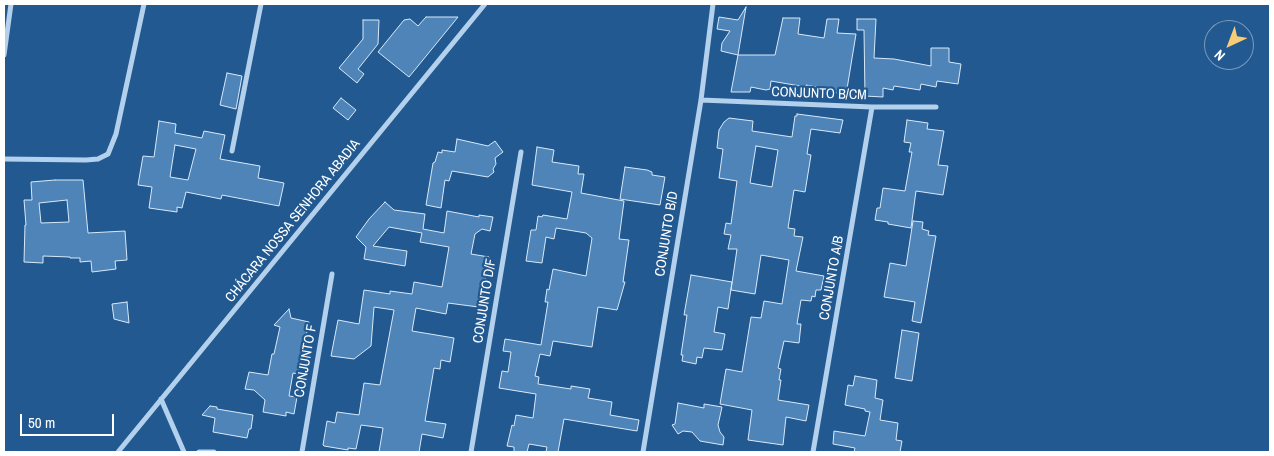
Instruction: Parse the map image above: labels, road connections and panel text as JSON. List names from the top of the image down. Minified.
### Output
{"streets":{"street":["CONJUNTO B/CM","CHÁCARA NOSSA SENHORA ABADIA","CONJUNTO B/D","CONJUNTO A/B","CONJUNTO D/F","CONJUNTO F"]},"crossings":[["CONJUNTO B/CM","CONJUNTO B/D"],["CONJUNTO B/CM","CONJUNTO A/B"]],"scale_bar":"50 m","north":"bottom left"}
